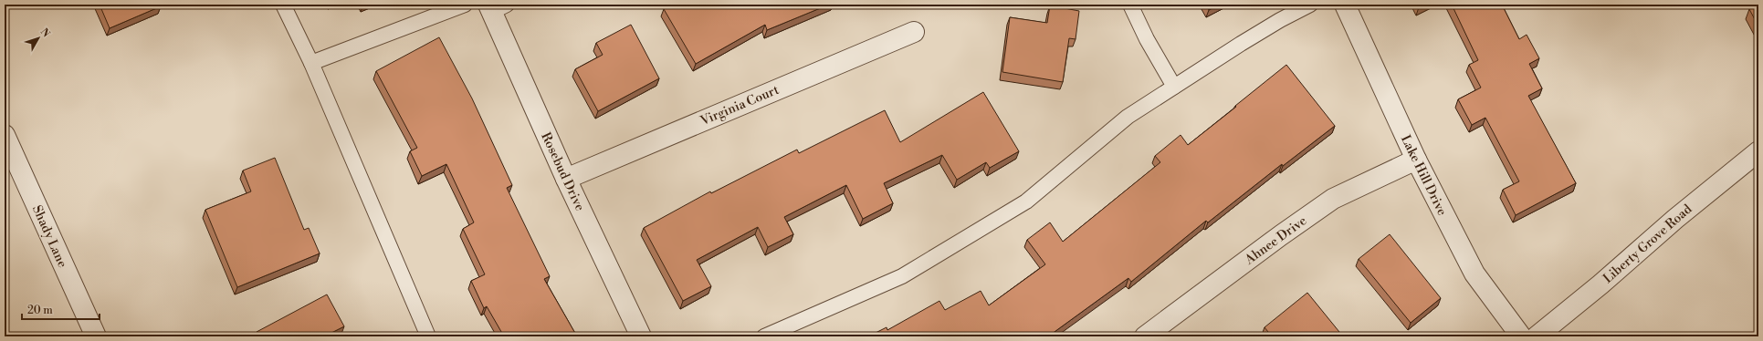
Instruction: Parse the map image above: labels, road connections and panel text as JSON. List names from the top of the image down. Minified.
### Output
{"streets":{"street":["Virginia Court","Rosebud Drive","Lake Hill Drive","Shady Lane","Ahnee Drive","Liberty Grove Road"]},"crossings":[["Virginia Court","Rosebud Drive"],["Lake Hill Drive","Ahnee Drive"]],"scale_bar":"20 m","north":"top right"}
